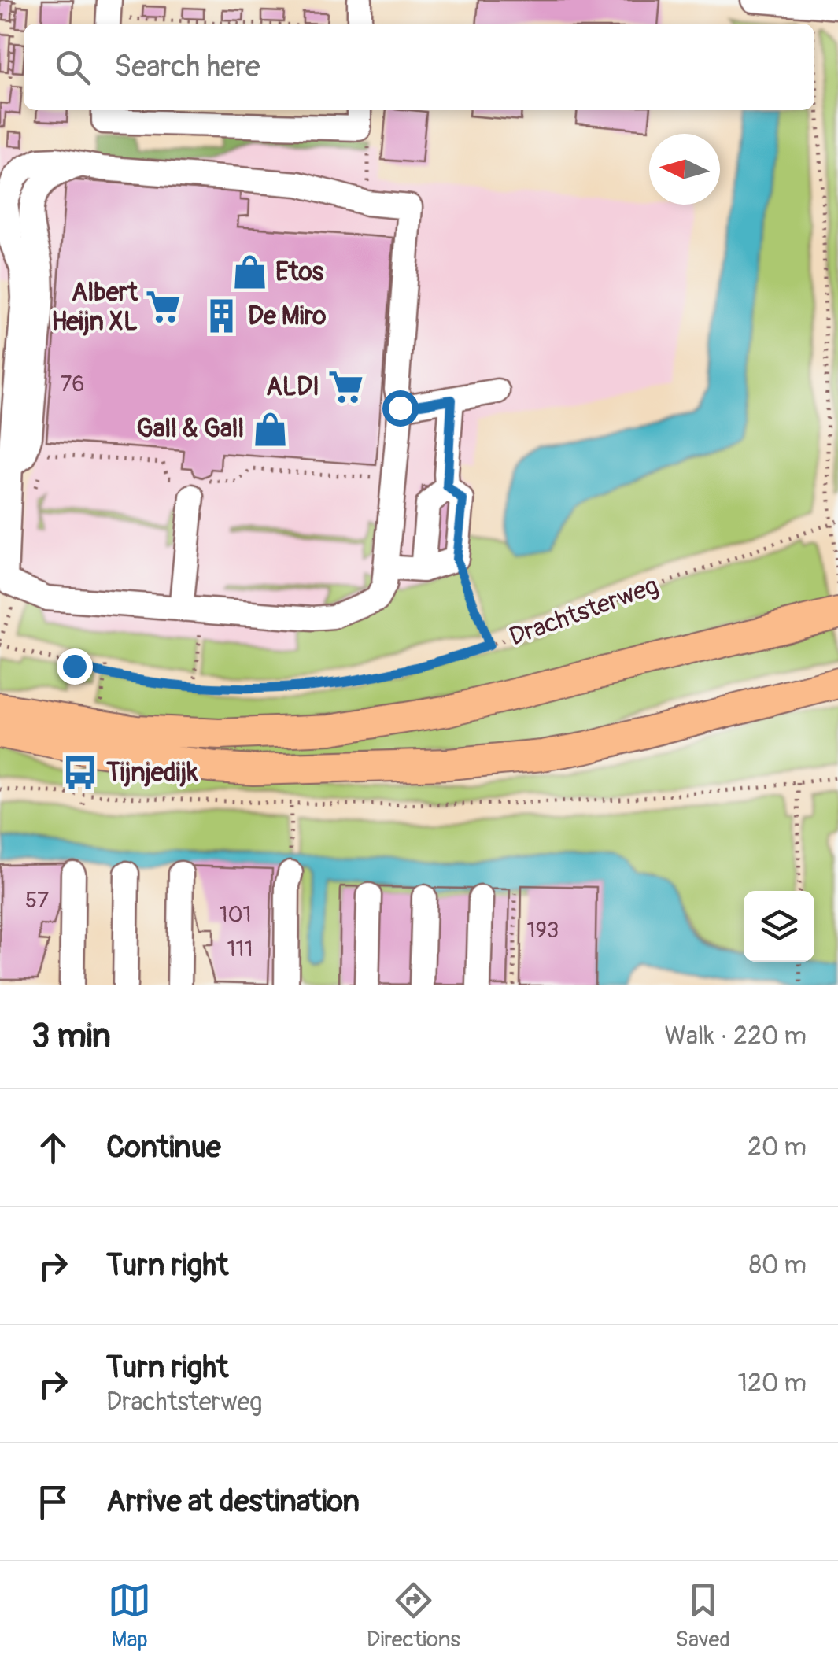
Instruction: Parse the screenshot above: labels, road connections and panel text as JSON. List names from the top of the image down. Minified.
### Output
{"streets":{"path":["Drachtsterweg"]},"places":{"shop":["Etos","Gall & Gall"],"supermarket":["Albert Heijn XL","ALDI"],"building":["De Miro"],"bus stop":["Tijnjedijk"]},"house_numbers":["76","57","101","193","111"],"north":"left","page":{"search":"Search here","heading":["3 min","Walk · 220 m"],"list":[["Continue","20 m"],["Turn right","80 m"],["Turn right","Drachtsterweg","120 m"],"Arrive at destination"],"nav":["Map","Directions","Saved"]}}
